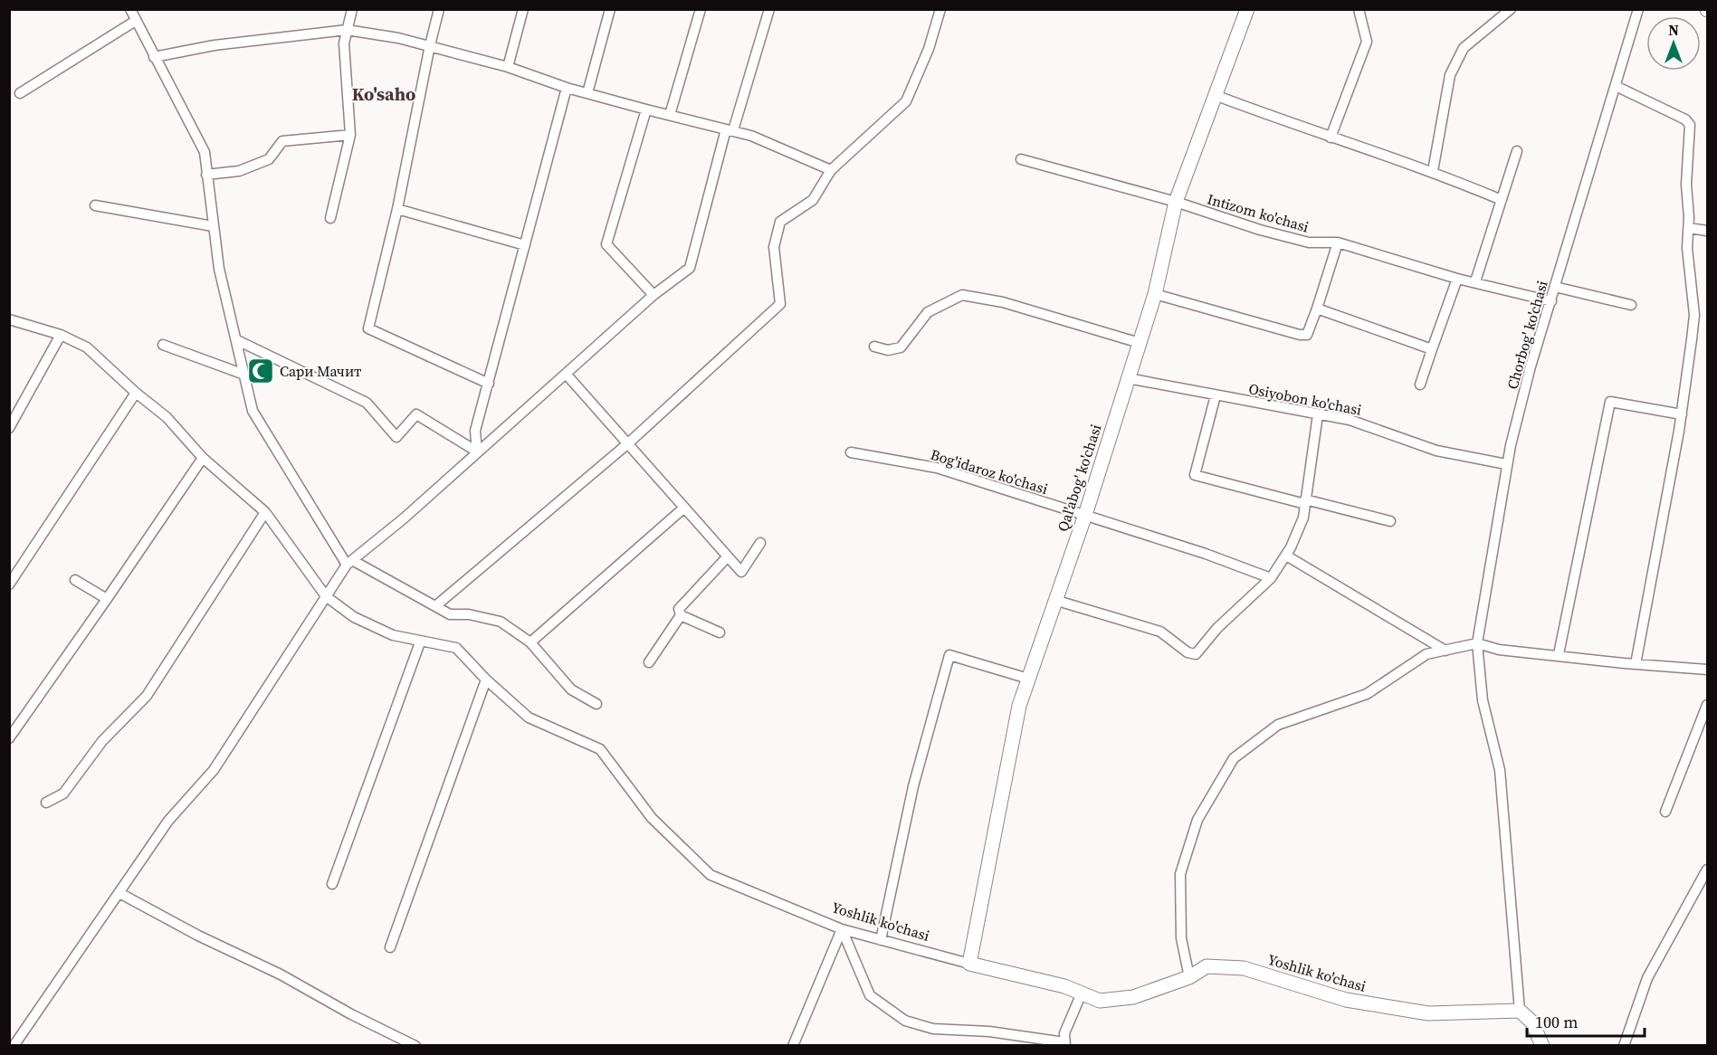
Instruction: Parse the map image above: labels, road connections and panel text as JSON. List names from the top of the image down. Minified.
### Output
{"streets":{"street":["Intizom ko'chasi","Сhorbog' ko'chasi","Osiyobon ko'chasi","Bog'idaroz ko'chasi","Qal'abog' ko'chasi","Yoshlik ko'chasi"]},"crossings":[["Intizom ko'chasi","Сhorbog' ko'chasi"],["Intizom ko'chasi","Qal'abog' ko'chasi"],["Сhorbog' ko'chasi","Osiyobon ko'chasi"],["Сhorbog' ko'chasi","Yoshlik ko'chasi"],["Osiyobon ko'chasi","Qal'abog' ko'chasi"],["Bog'idaroz ko'chasi","Qal'abog' ko'chasi"],["Qal'abog' ko'chasi","Yoshlik ko'chasi"]],"districts":["Ko'saho"],"places":{"mosque":["Сари Мачит"]},"scale_bar":"100 m","north":"top"}
